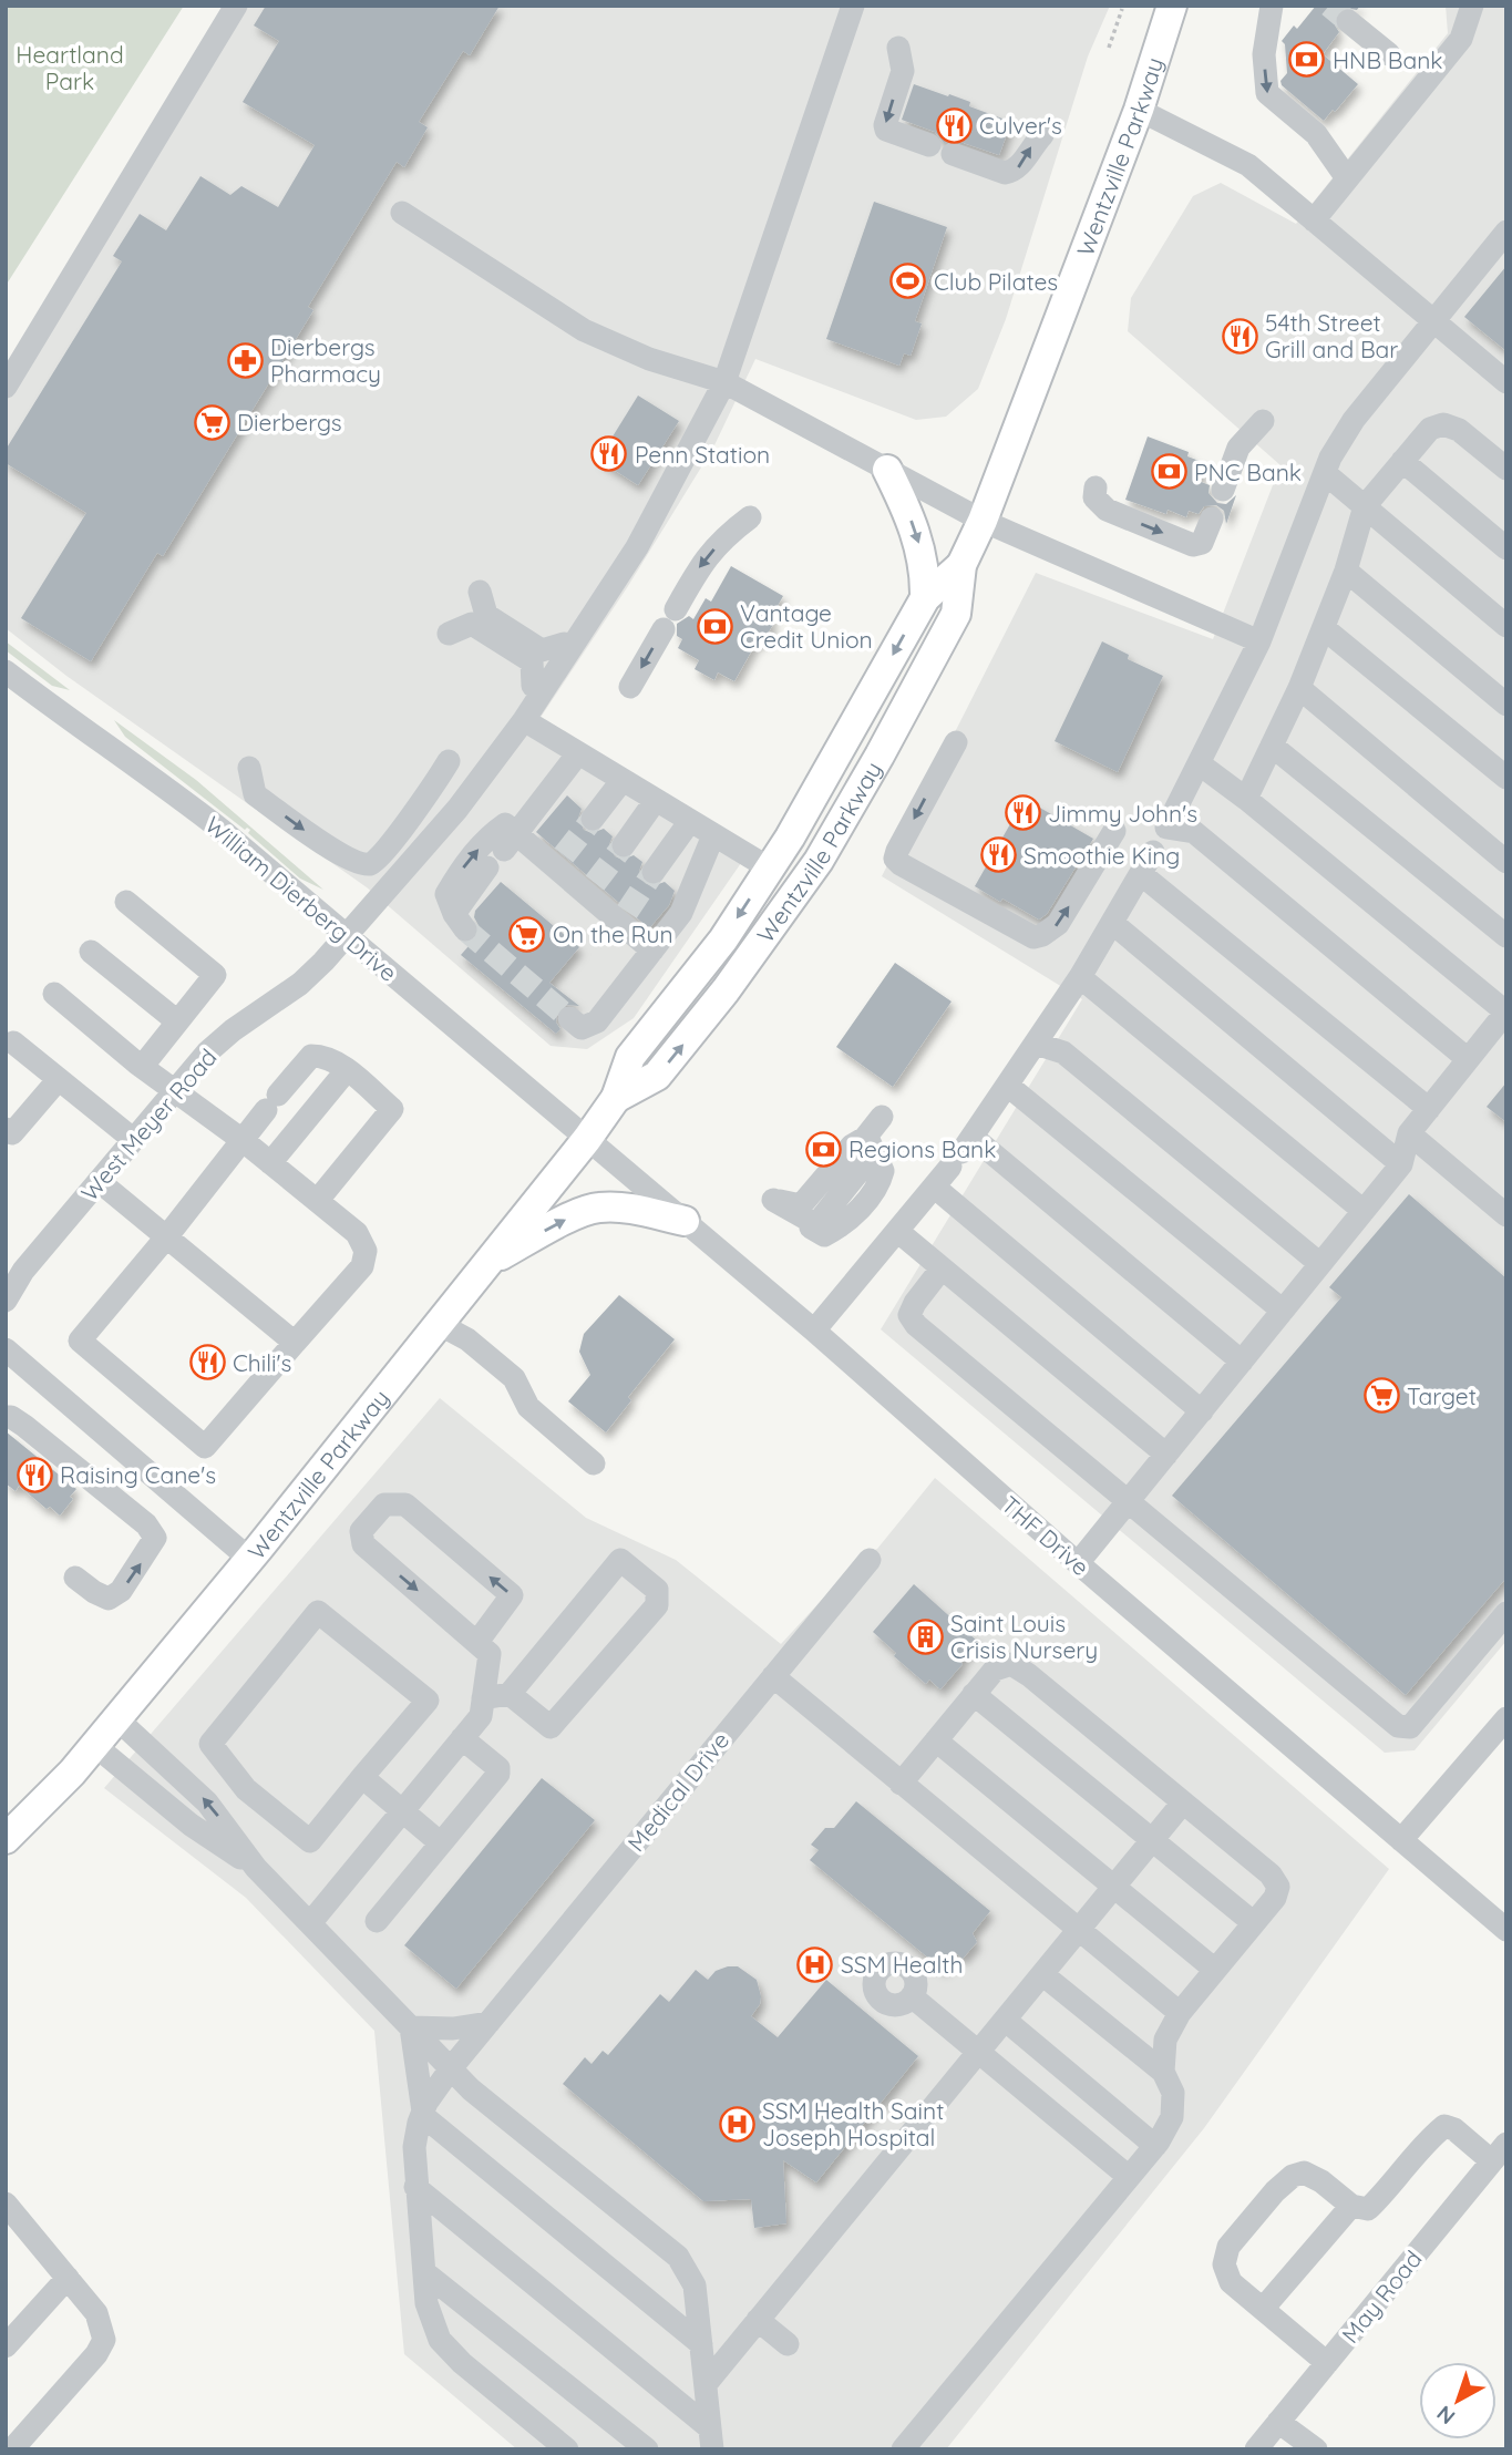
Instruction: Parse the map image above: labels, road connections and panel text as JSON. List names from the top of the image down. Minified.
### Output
{"streets":{"main road":["Wentzville Parkway"],"street":["William Dierberg Drive","West Meyer Road","THF Drive","Medical Drive","May Road"]},"crossings":[["Wentzville Parkway","William Dierberg Drive"],["Wentzville Parkway","THF Drive"],["William Dierberg Drive","West Meyer Road"],["William Dierberg Drive","THF Drive"]],"parks":["Heartland Park"],"places":{"bank":["HNB Bank","PNC Bank","Vantage Credit Union","Regions Bank"],"restaurant":["Culver's","54th Street Grill and Bar","Penn Station","Jimmy John's","Smoothie King","Chili's","Raising Cane's"],"sports":["Club Pilates"],"pharmacy":["Dierbergs Pharmacy"],"supermarket":["Dierbergs","On the Run","Target"],"building":["Saint Louis Crisis Nursery"],"hospital":["SSM Health","SSM Health Saint Joseph Hospital"]},"north":"bottom left"}
